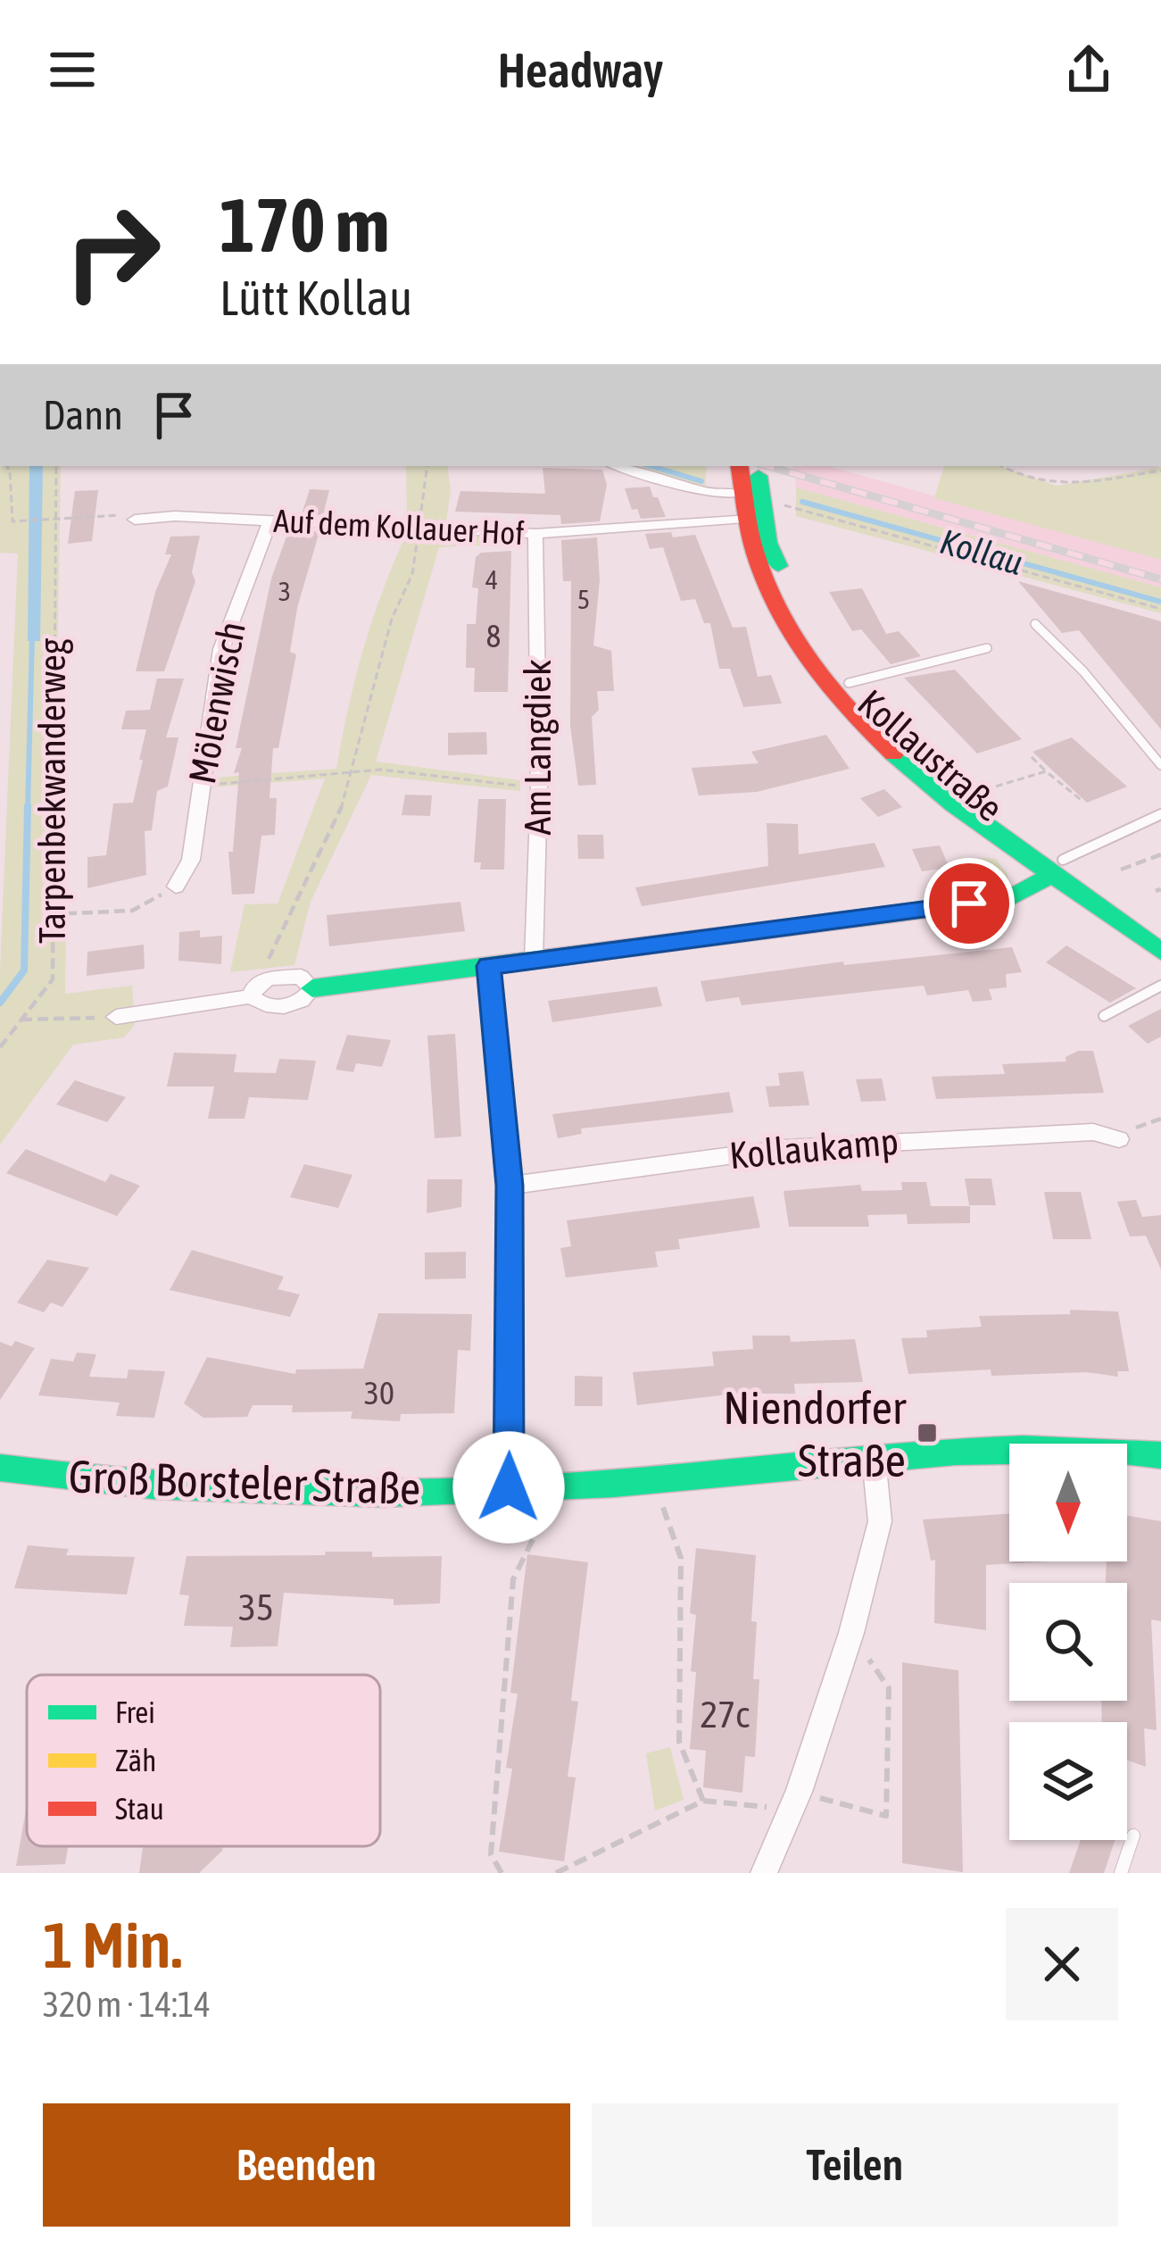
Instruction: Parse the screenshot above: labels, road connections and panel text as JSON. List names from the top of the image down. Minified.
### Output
{"streets":{"main road":["Kollaustraße","Groß Borsteler Straße"],"street":["Auf dem Kollauer Hof","Mölenwisch","Am Langdiek","Kollaukamp"],"path":["Tarpenbekwanderweg"]},"crossings":[["Auf dem Kollauer Hof","Mölenwisch"],["Auf dem Kollauer Hof","Am Langdiek"],["Auf dem Kollauer Hof","Kollaustraße"]],"water":["Kollau"],"places":{"transit":["Niendorfer Straße"]},"house_numbers":["4","3","5","8","30","35","27c"],"legend":["Frei","Zäh","Stau"],"north":"bottom","page":{"header":"Headway","turn":["170 m","Lütt Kollau"],"then":"Dann","heading":["1 Min.","320 m · 14:14"],"buttons":["Beenden","Teilen"]}}
